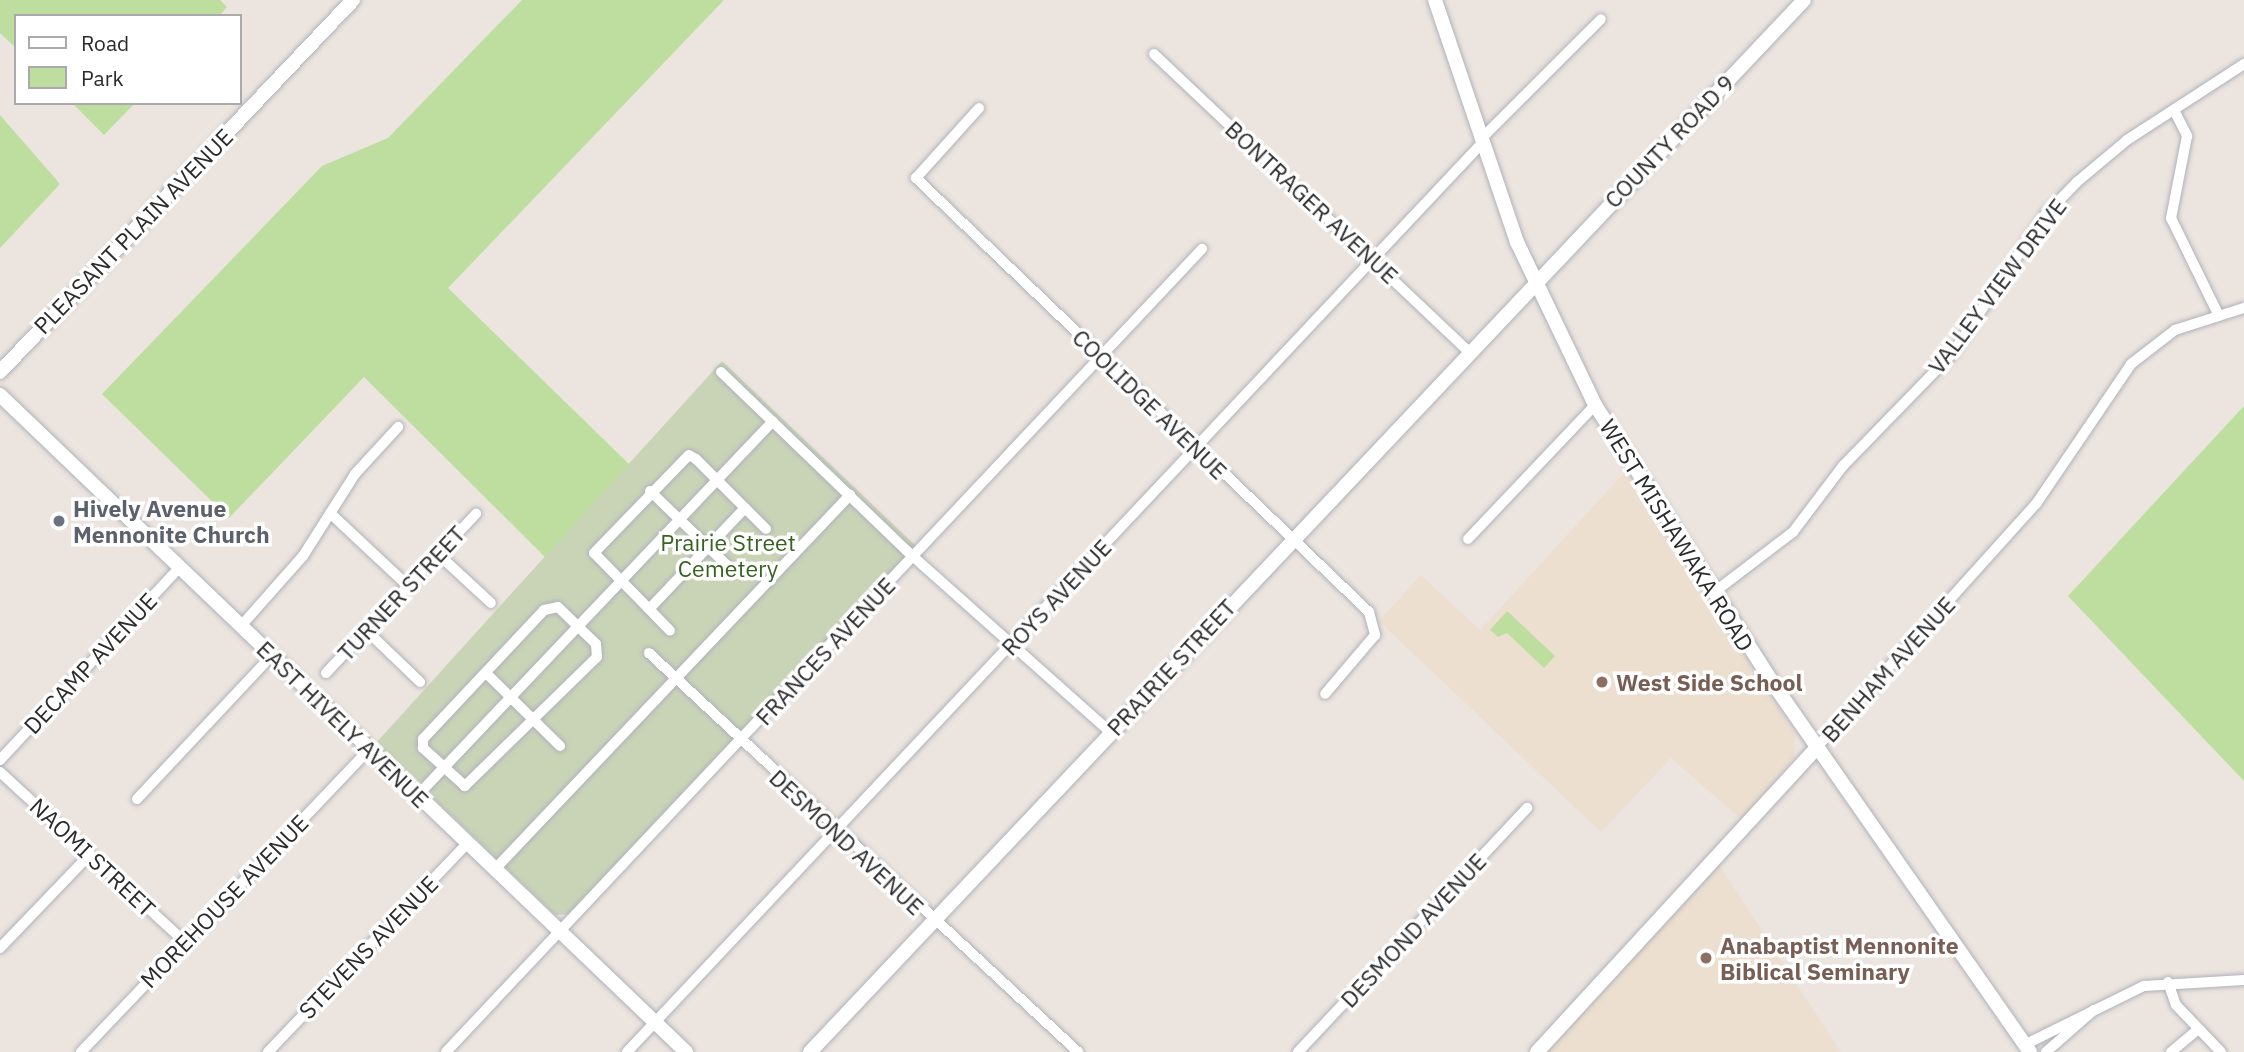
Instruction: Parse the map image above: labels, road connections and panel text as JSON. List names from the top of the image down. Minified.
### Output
{"streets":{"main road":["COUNTY ROAD 9","PLEASANT PLAIN AVENUE","WEST MISHAWAKA ROAD","PRAIRIE STREET","BENHAM AVENUE","EAST HIVELY AVENUE"],"street":["BONTRAGER AVENUE","VALLEY VIEW DRIVE","COOLIDGE AVENUE","TURNER STREET","ROYS AVENUE","FRANCES AVENUE","DECAMP AVENUE","DESMOND AVENUE","NAOMI STREET","MOREHOUSE AVENUE","STEVENS AVENUE"]},"crossings":[["COUNTY ROAD 9","WEST MISHAWAKA ROAD"],["COUNTY ROAD 9","PRAIRIE STREET"],["BONTRAGER AVENUE","ROYS AVENUE"],["BONTRAGER AVENUE","PRAIRIE STREET"],["VALLEY VIEW DRIVE","WEST MISHAWAKA ROAD"],["COOLIDGE AVENUE","ROYS AVENUE"],["COOLIDGE AVENUE","FRANCES AVENUE"],["COOLIDGE AVENUE","PRAIRIE STREET"],["WEST MISHAWAKA ROAD","ROYS AVENUE"],["WEST MISHAWAKA ROAD","PRAIRIE STREET"],["WEST MISHAWAKA ROAD","BENHAM AVENUE"],["ROYS AVENUE","EAST HIVELY AVENUE"],["ROYS AVENUE","DESMOND AVENUE"],["FRANCES AVENUE","EAST HIVELY AVENUE"],["FRANCES AVENUE","DESMOND AVENUE"],["DECAMP AVENUE","EAST HIVELY AVENUE"],["PRAIRIE STREET","DESMOND AVENUE"],["EAST HIVELY AVENUE","MOREHOUSE AVENUE"],["EAST HIVELY AVENUE","STEVENS AVENUE"],["NAOMI STREET","MOREHOUSE AVENUE"]],"parks":["Prairie Street Cemetery"],"places":["Hively Avenue Mennonite Church","West Side School","Anabaptist Mennonite Biblical Seminary"],"legend":["Road","Park"]}
